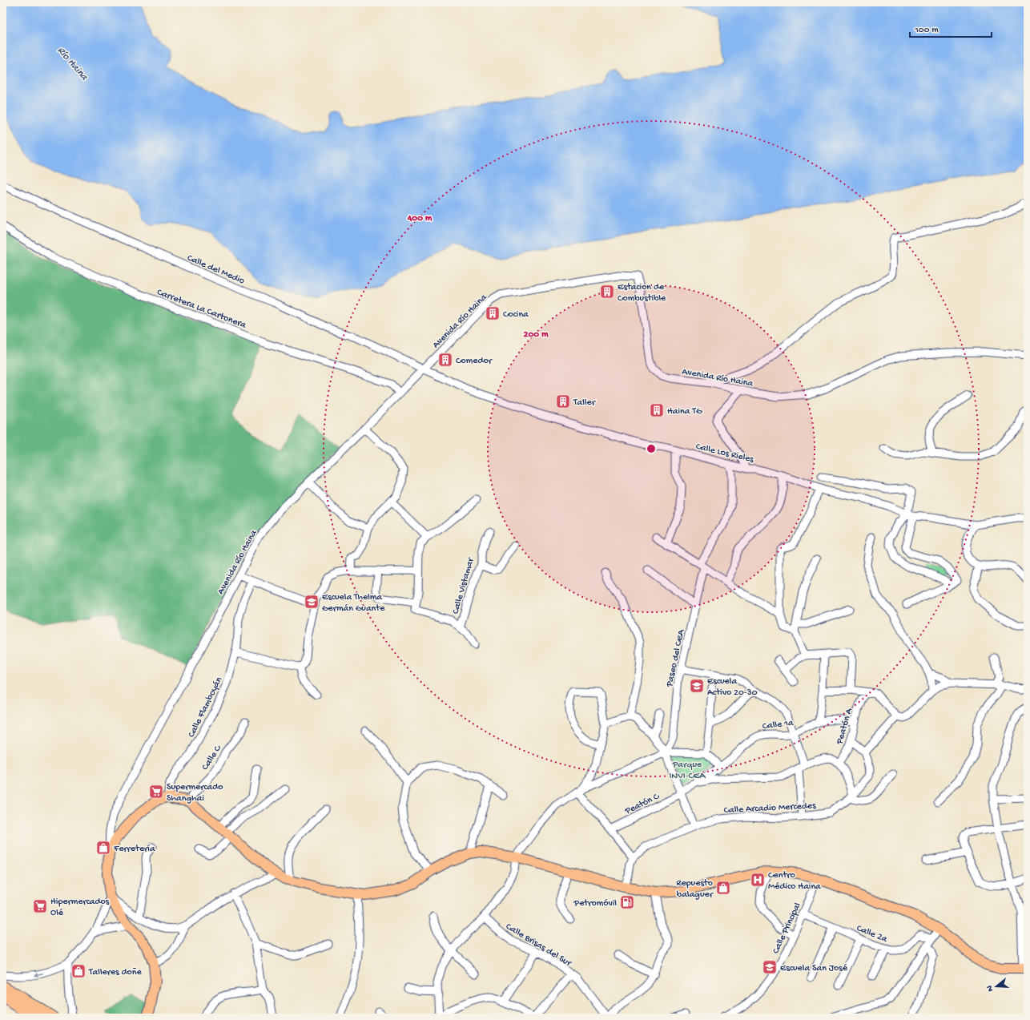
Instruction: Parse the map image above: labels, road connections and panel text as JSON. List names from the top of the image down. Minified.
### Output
{"streets":{"street":["Calle del Medio","Carretera La Cartonera","Avenida Río Haina","Calle Los Rieles","Calle Vistamar","Paseo del CEA","Calle Flamboyán","Calle 1a","Peatón A","Calle C","Peatón C","Calle Arcadio Mercedes","Calle Principal","Calle 2a","Calle Brisas del Sur"]},"crossings":[["Calle del Medio","Avenida Río Haina"],["Calle del Medio","Calle Los Rieles"],["Carretera La Cartonera","Avenida Río Haina"],["Avenida Río Haina","Calle Los Rieles"],["Calle Los Rieles","Paseo del CEA"],["Calle 1a","Peatón A"],["Calle 1a","Peatón C"],["Peatón A","Calle Arcadio Mercedes"],["Calle Principal","Calle 2a"]],"water":["Río Haina"],"parks":["Parque INVI-CEA"],"places":{"building":["Estacion de Combustible","Cocina","Comedor","Taller","Haina TG"],"school or university":["Escuela Thelma Germán Guante","Escuela Activo 20-30","Escuela San José"],"supermarket":["Supermercado Shanghai","Hipermercados Olé"],"shop":["Ferretería","Repuesto balaguer","Talleres doñe"],"hospital":["Centro Médico Haina"],"fuel station":["Petromóvil"]},"scale_bar":"100 m","north":"left","rings":["400 m","200 m"]}
